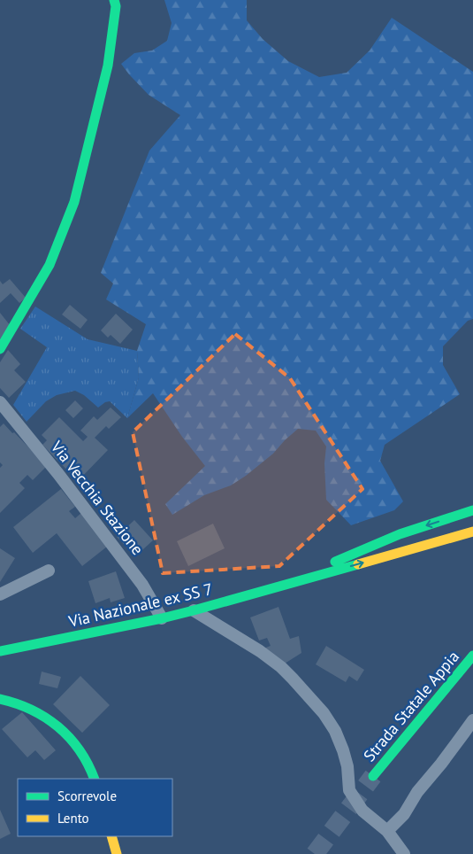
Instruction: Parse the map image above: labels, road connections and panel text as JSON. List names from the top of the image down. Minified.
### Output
{"streets":{"street":["Via Vecchia Stazione","Via Nazionale ex SS 7","Strada Statale Appia"]},"crossings":[["Via Vecchia Stazione","Via Nazionale ex SS 7"]],"legend":["Scorrevole","Lento"]}
